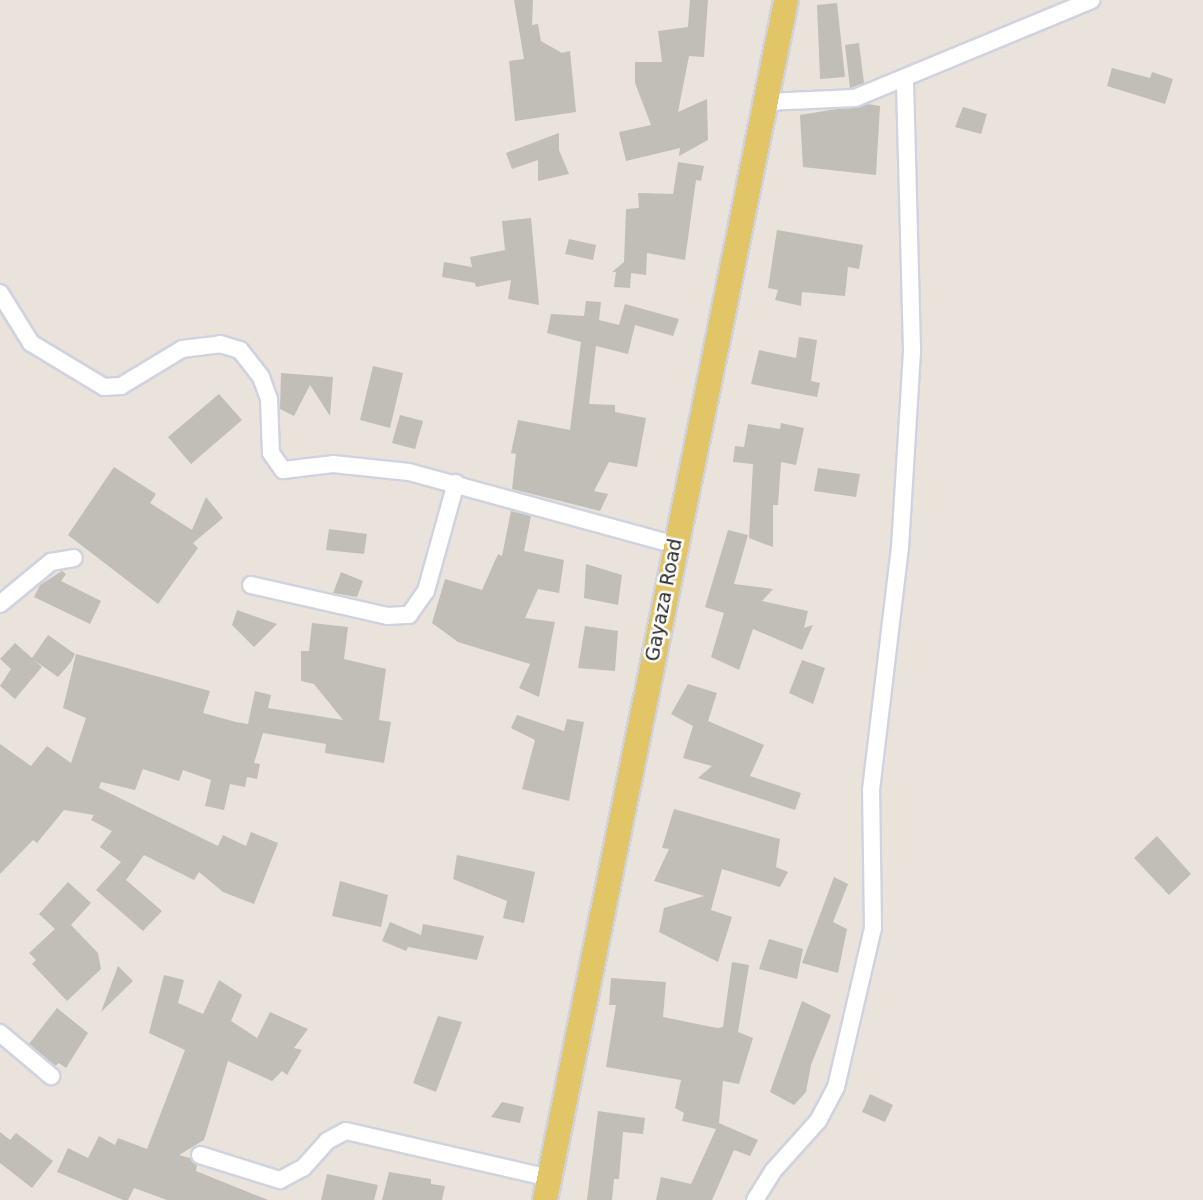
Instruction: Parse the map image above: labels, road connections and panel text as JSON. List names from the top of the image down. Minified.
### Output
{"streets":{"main road":["Gayaza Road"]}}
